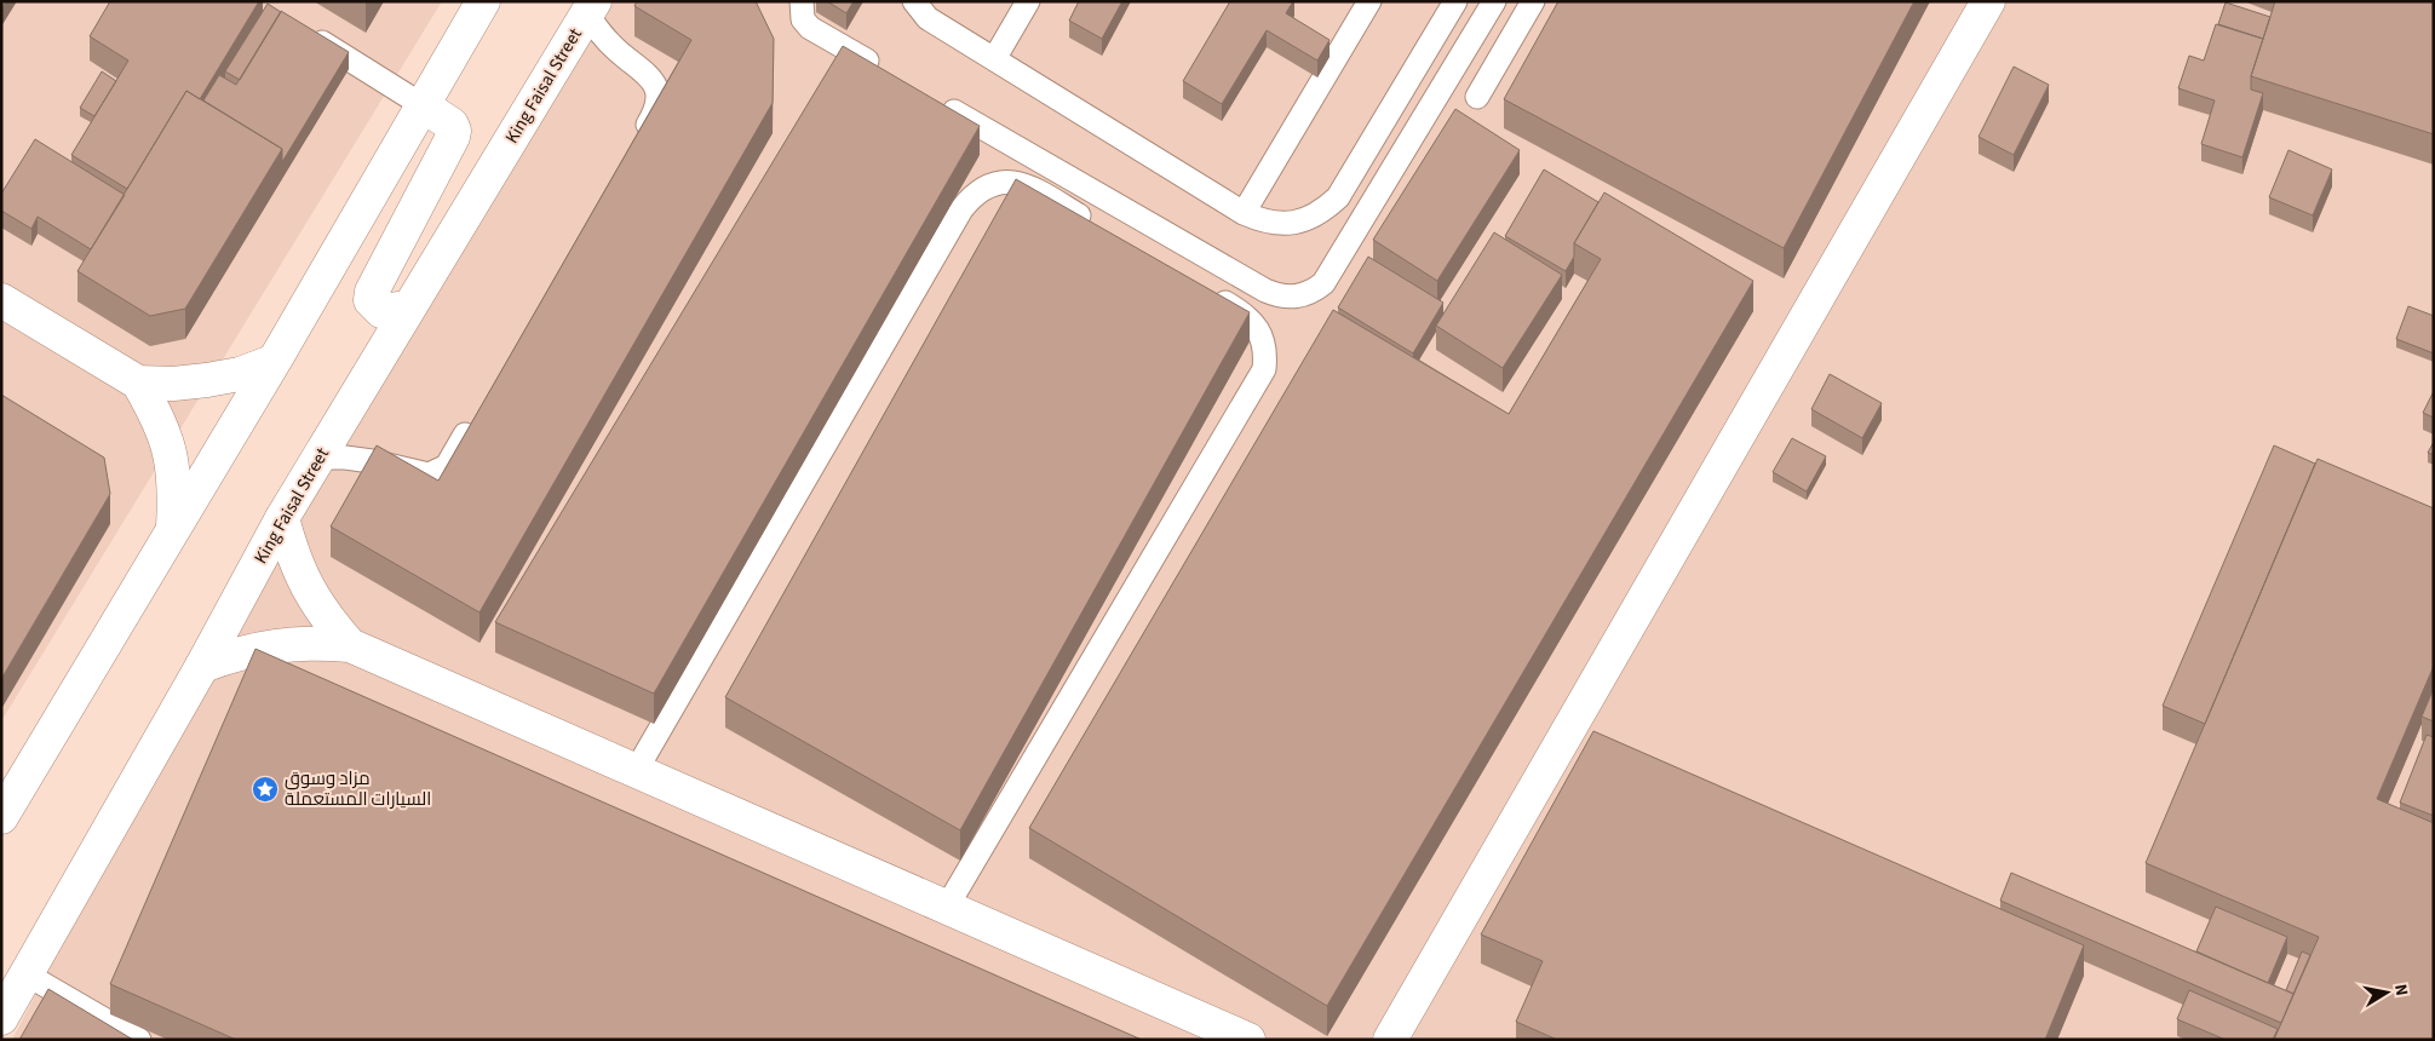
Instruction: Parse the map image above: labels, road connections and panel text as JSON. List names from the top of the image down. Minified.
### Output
{"streets":{"street":["King Faisal Street"]},"places":{"place":["مزاد وسوق السيارات المستعملة"]},"north":"right"}
